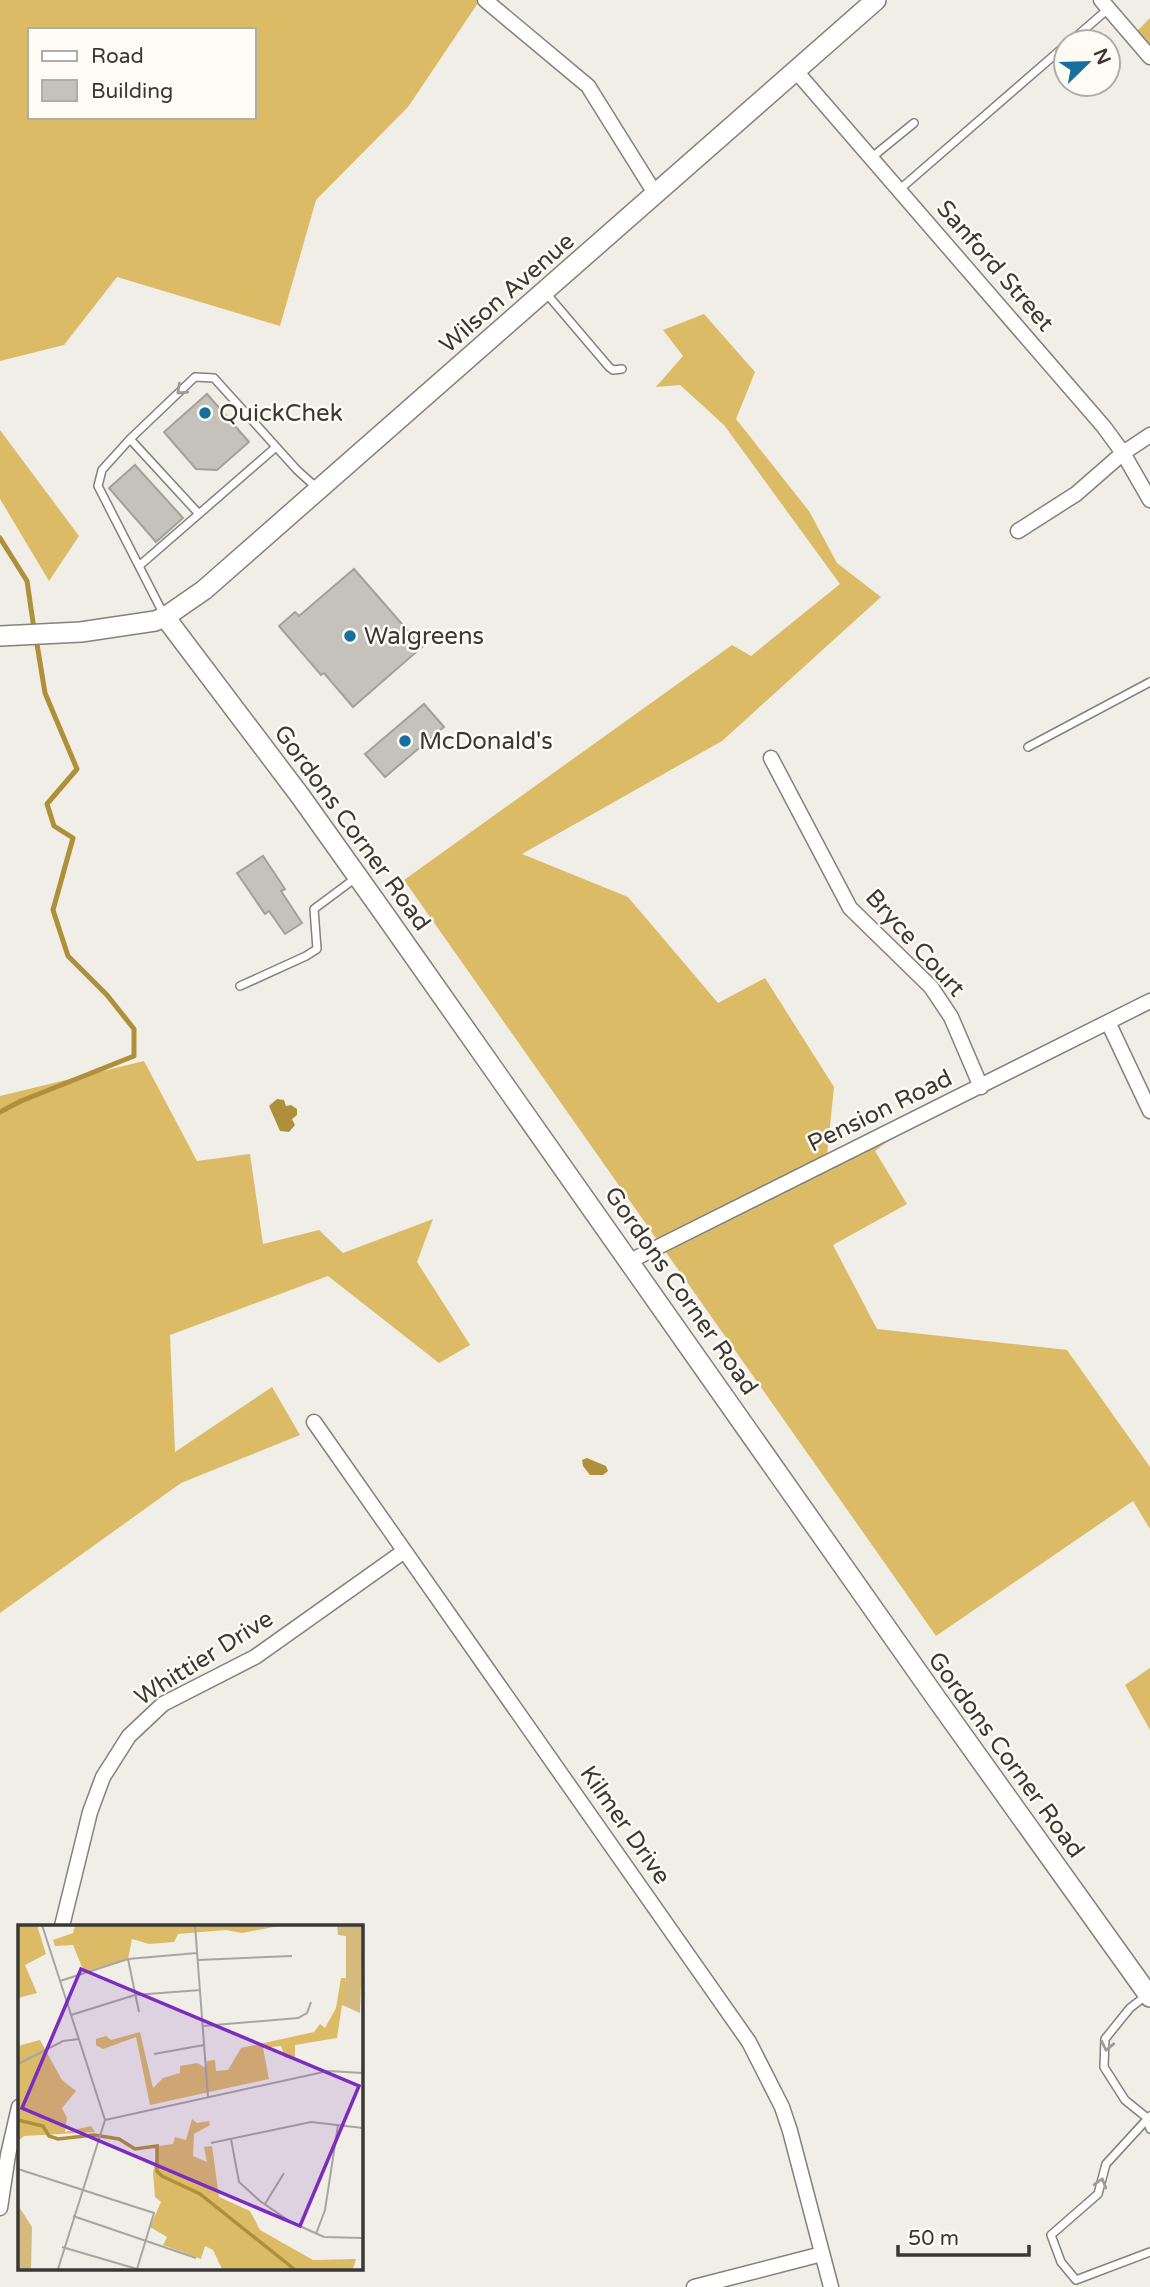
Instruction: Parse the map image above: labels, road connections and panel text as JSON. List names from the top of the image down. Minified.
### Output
{"streets":{"street":["Sanford Street","Wilson Avenue","Gordons Corner Road","Bryce Court","Pension Road","Whittier Drive","Kilmer Drive"]},"crossings":[["Sanford Street","Wilson Avenue"],["Wilson Avenue","Gordons Corner Road"],["Gordons Corner Road","Pension Road"],["Bryce Court","Pension Road"],["Whittier Drive","Kilmer Drive"]],"places":["QuickChek","Walgreens","McDonald's"],"legend":["Road","Building"],"scale_bar":"50 m","north":"top right"}
